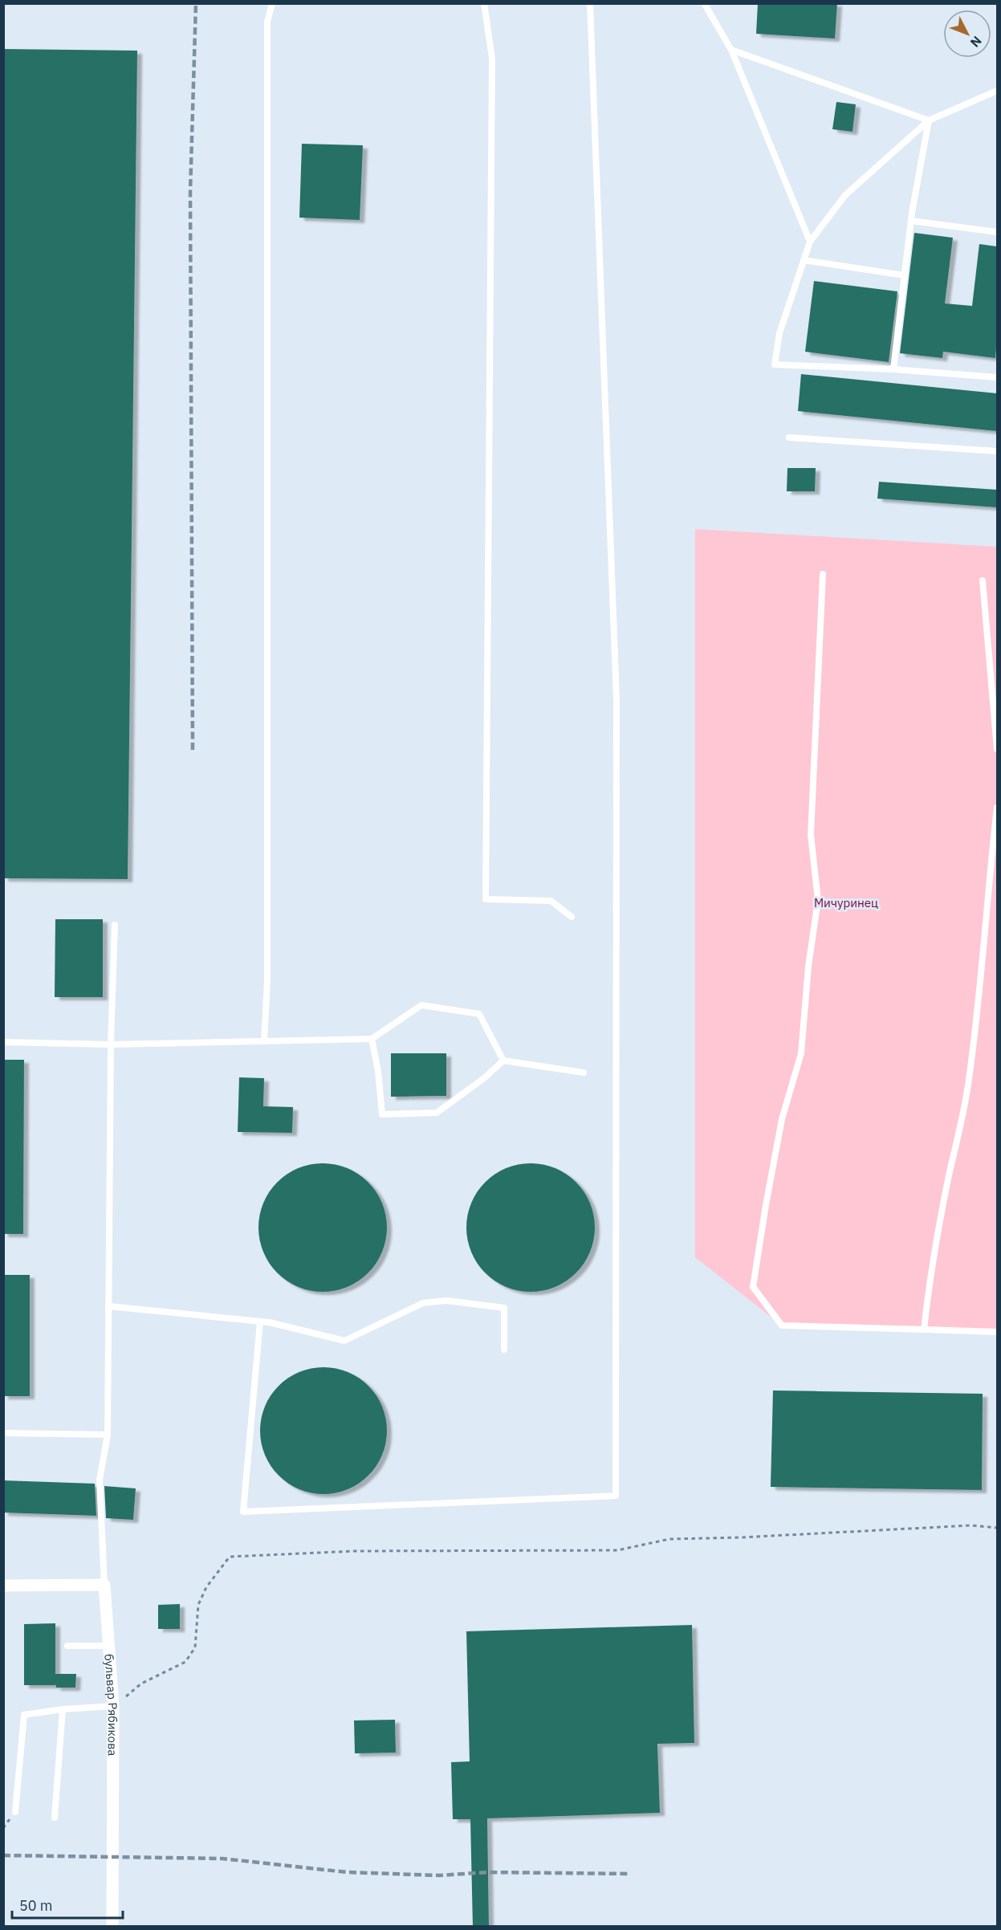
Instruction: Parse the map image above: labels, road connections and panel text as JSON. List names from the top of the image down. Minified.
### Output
{"streets":{"street":["бульвар Рябикова"]},"parks":["Мичуринец"],"scale_bar":"50 m","north":"bottom right"}
